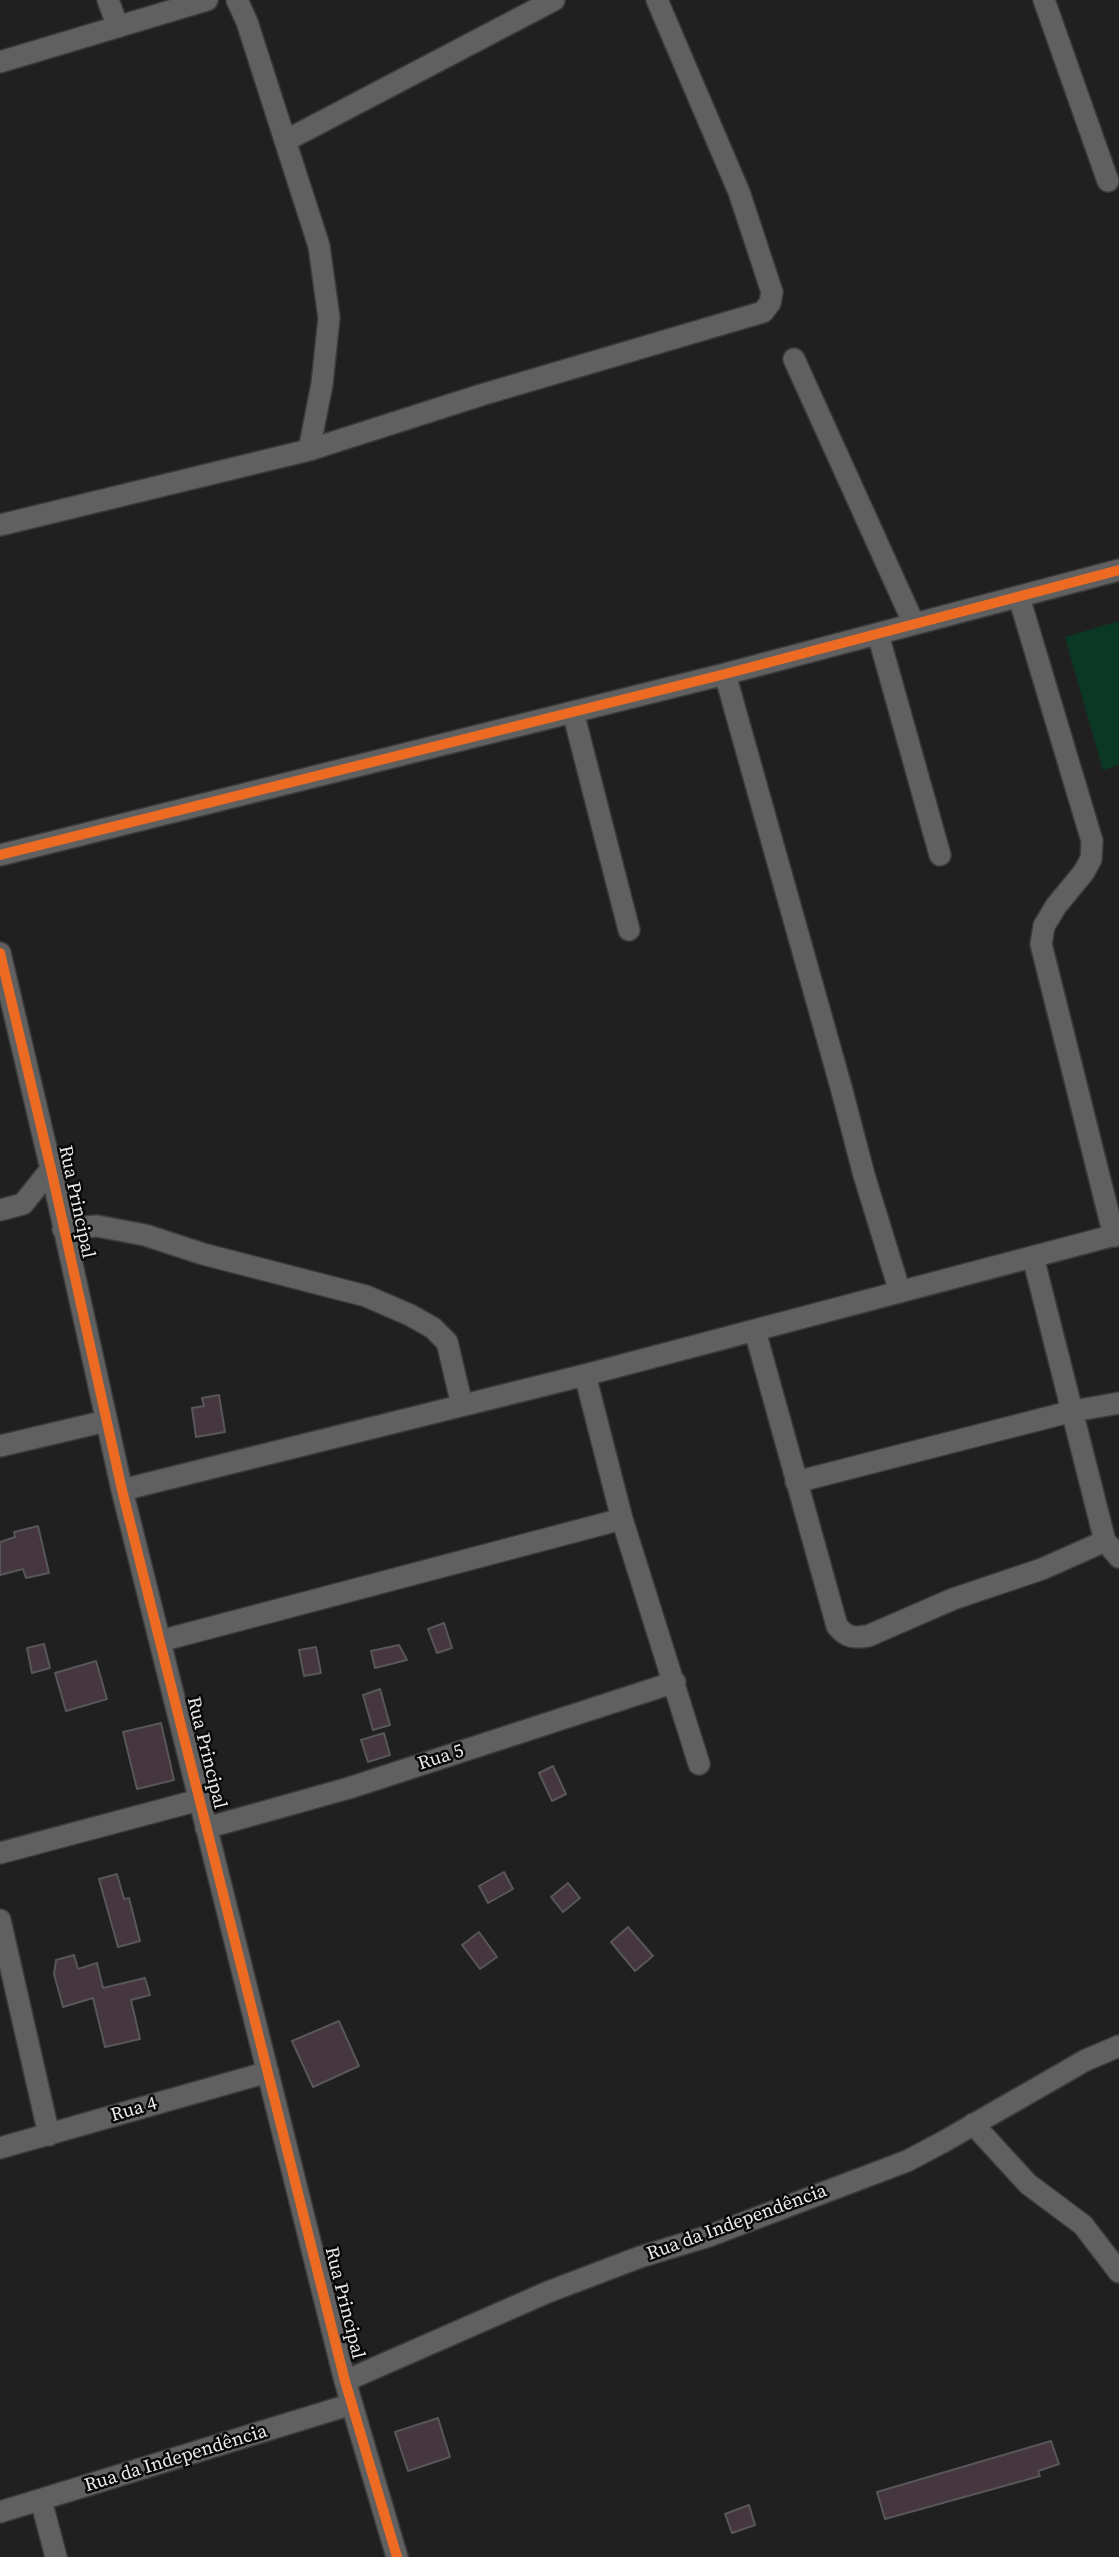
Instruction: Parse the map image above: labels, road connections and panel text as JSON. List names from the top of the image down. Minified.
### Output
{"streets":{"street":["Rua Principal","Rua 5","Rua 4","Rua da Independência"]},"crossings":[["Rua Principal","Rua 5"],["Rua Principal","Rua 4"],["Rua Principal","Rua da Independência"]]}
